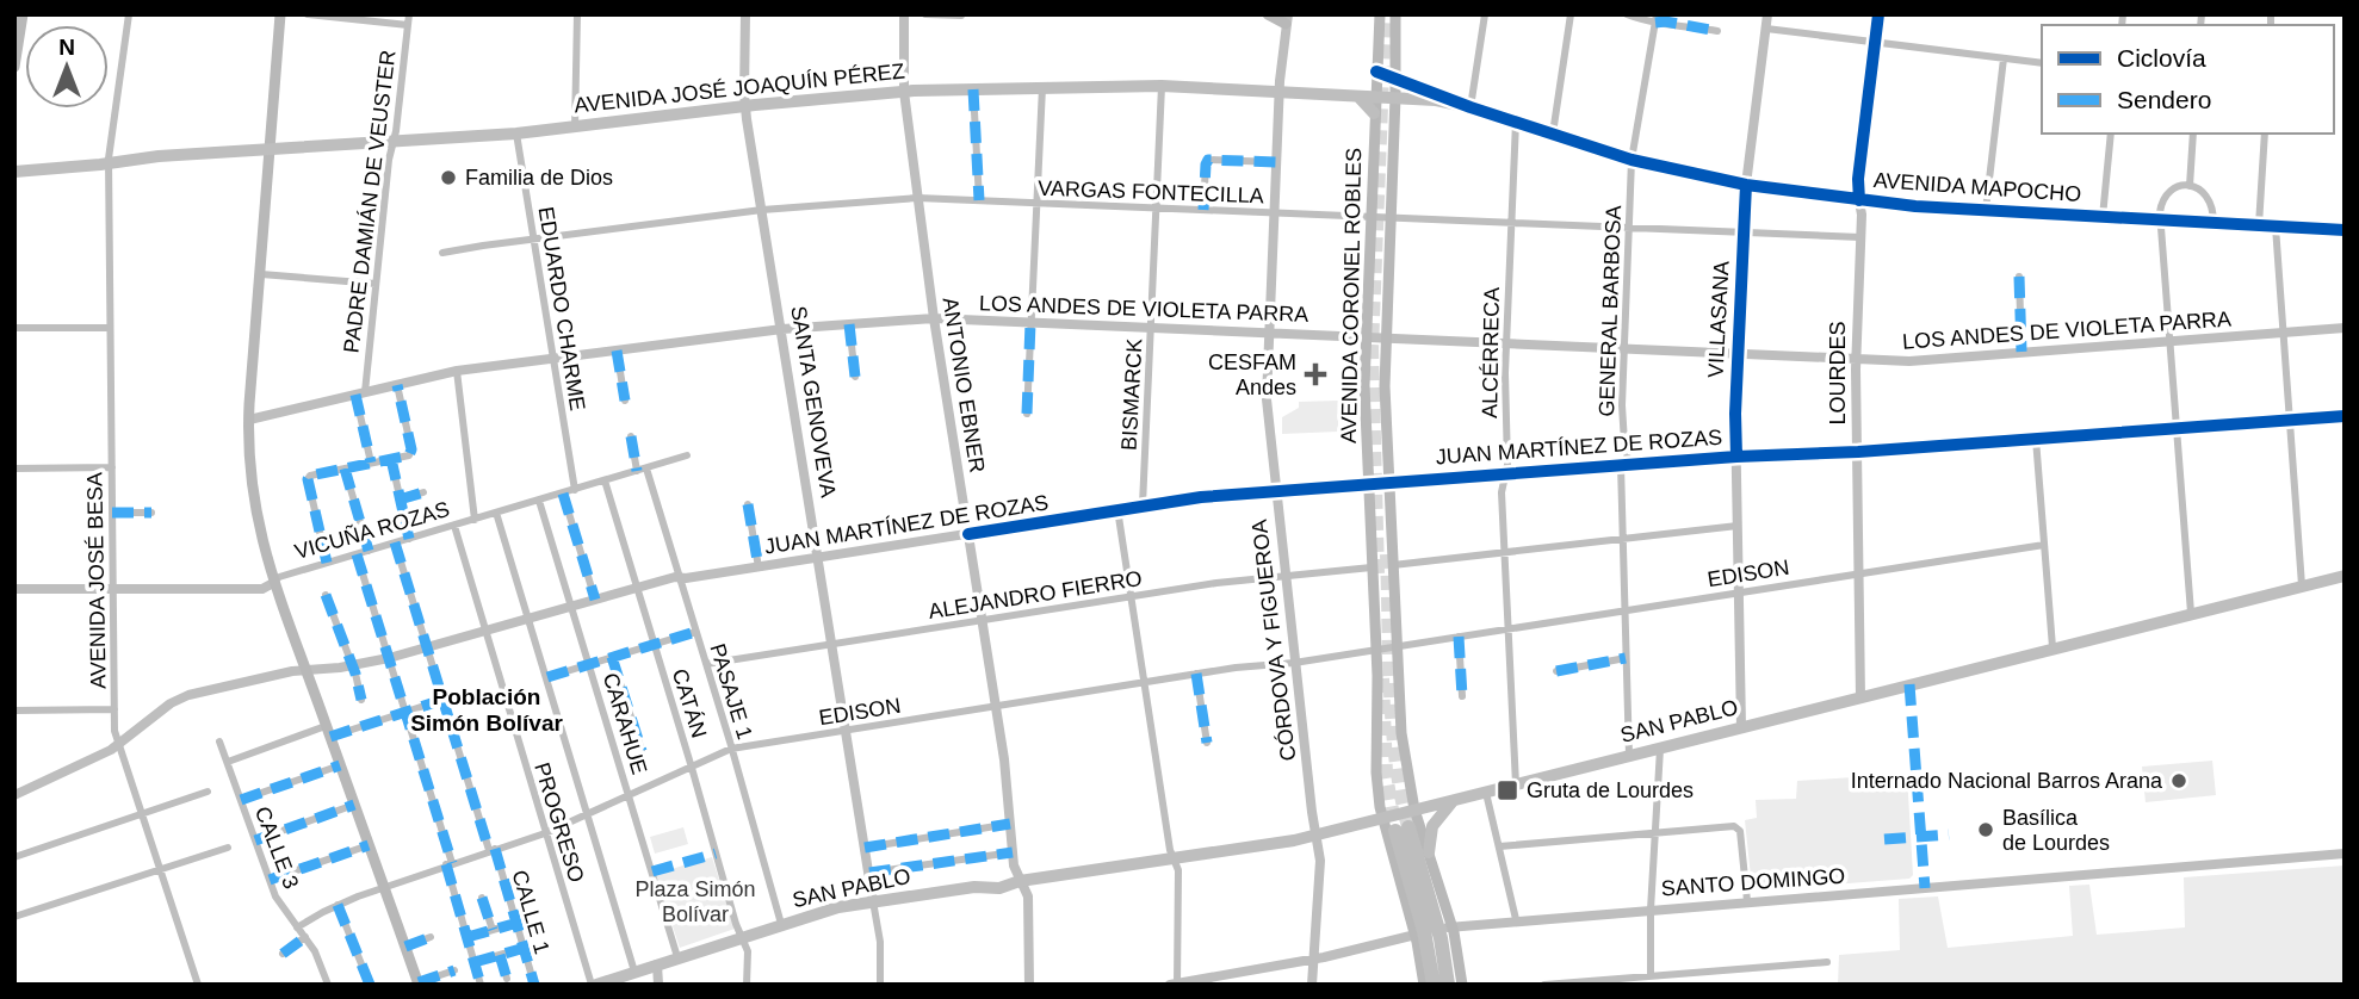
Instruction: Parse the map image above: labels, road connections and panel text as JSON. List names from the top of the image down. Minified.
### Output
{"streets":{"main road":["AVENIDA JOSÉ JOAQUÍN PÉREZ","AVENIDA MAPOCHO","AVENIDA CORONEL ROBLES","SAN PABLO"],"street":["VARGAS FONTECILLA","PADRE DAMIÁN DE VEUSTER","EDUARDO CHARME","LOS ANDES DE VIOLETA PARRA","GENERAL BARBOSA","VILLASANA","ALCÉRRECA","LOURDES","ANTONIO EBNER","BISMARCK","SANTA GENOVEVA","JUAN MARTÍNEZ DE ROZAS","VICUÑA ROZAS","EDISON","AVENIDA JOSÉ BESA","ALEJANDRO FIERRO","CÓRDOVA Y FIGUEROA","PASAJE 1","CATÁN","CARAHUE","PROGRESO","CALLE 3","SANTO DOMINGO","CALLE 1"]},"crossings":[["AVENIDA JOSÉ JOAQUÍN PÉREZ","AVENIDA MAPOCHO"],["AVENIDA JOSÉ JOAQUÍN PÉREZ","PADRE DAMIÁN DE VEUSTER"],["AVENIDA JOSÉ JOAQUÍN PÉREZ","AVENIDA CORONEL ROBLES"],["AVENIDA JOSÉ JOAQUÍN PÉREZ","EDUARDO CHARME"],["AVENIDA JOSÉ JOAQUÍN PÉREZ","ANTONIO EBNER"],["AVENIDA JOSÉ JOAQUÍN PÉREZ","BISMARCK"],["AVENIDA JOSÉ JOAQUÍN PÉREZ","SANTA GENOVEVA"],["AVENIDA JOSÉ JOAQUÍN PÉREZ","AVENIDA JOSÉ BESA"],["AVENIDA JOSÉ JOAQUÍN PÉREZ","CÓRDOVA Y FIGUEROA"],["AVENIDA MAPOCHO","AVENIDA CORONEL ROBLES"],["AVENIDA MAPOCHO","GENERAL BARBOSA"],["AVENIDA MAPOCHO","VILLASANA"],["AVENIDA MAPOCHO","ALCÉRRECA"],["AVENIDA MAPOCHO","LOURDES"],["VARGAS FONTECILLA","AVENIDA CORONEL ROBLES"],["VARGAS FONTECILLA","EDUARDO CHARME"],["VARGAS FONTECILLA","GENERAL BARBOSA"],["VARGAS FONTECILLA","VILLASANA"],["VARGAS FONTECILLA","ALCÉRRECA"],["VARGAS FONTECILLA","LOURDES"],["VARGAS FONTECILLA","ANTONIO EBNER"],["VARGAS FONTECILLA","BISMARCK"],["VARGAS FONTECILLA","SANTA GENOVEVA"],["VARGAS FONTECILLA","CÓRDOVA Y FIGUEROA"],["PADRE DAMIÁN DE VEUSTER","LOS ANDES DE VIOLETA PARRA"],["AVENIDA CORONEL ROBLES","LOS ANDES DE VIOLETA PARRA"],["AVENIDA CORONEL ROBLES","JUAN MARTÍNEZ DE ROZAS"],["AVENIDA CORONEL ROBLES","EDISON"],["AVENIDA CORONEL ROBLES","ALEJANDRO FIERRO"],["AVENIDA CORONEL ROBLES","SAN PABLO"],["AVENIDA CORONEL ROBLES","SANTO DOMINGO"],["EDUARDO CHARME","LOS ANDES DE VIOLETA PARRA"],["EDUARDO CHARME","VICUÑA ROZAS"],["LOS ANDES DE VIOLETA PARRA","GENERAL BARBOSA"],["LOS ANDES DE VIOLETA PARRA","VILLASANA"],["LOS ANDES DE VIOLETA PARRA","ALCÉRRECA"],["LOS ANDES DE VIOLETA PARRA","LOURDES"],["LOS ANDES DE VIOLETA PARRA","ANTONIO EBNER"],["LOS ANDES DE VIOLETA PARRA","BISMARCK"],["LOS ANDES DE VIOLETA PARRA","SANTA GENOVEVA"],["LOS ANDES DE VIOLETA PARRA","CÓRDOVA Y FIGUEROA"],["GENERAL BARBOSA","JUAN MARTÍNEZ DE ROZAS"],["GENERAL BARBOSA","EDISON"],["GENERAL BARBOSA","SAN PABLO"],["VILLASANA","JUAN MARTÍNEZ DE ROZAS"],["VILLASANA","EDISON"],["VILLASANA","SAN PABLO"],["ALCÉRRECA","JUAN MARTÍNEZ DE ROZAS"],["ALCÉRRECA","EDISON"],["ALCÉRRECA","SAN PABLO"],["LOURDES","JUAN MARTÍNEZ DE ROZAS"],["LOURDES","EDISON"],["LOURDES","SAN PABLO"],["ANTONIO EBNER","JUAN MARTÍNEZ DE ROZAS"],["ANTONIO EBNER","EDISON"],["ANTONIO EBNER","ALEJANDRO FIERRO"],["ANTONIO EBNER","SAN PABLO"],["BISMARCK","JUAN MARTÍNEZ DE ROZAS"],["SANTA GENOVEVA","JUAN MARTÍNEZ DE ROZAS"],["SANTA GENOVEVA","EDISON"],["SANTA GENOVEVA","ALEJANDRO FIERRO"],["SANTA GENOVEVA","SAN PABLO"],["JUAN MARTÍNEZ DE ROZAS","AVENIDA JOSÉ BESA"],["JUAN MARTÍNEZ DE ROZAS","CÓRDOVA Y FIGUEROA"],["JUAN MARTÍNEZ DE ROZAS","PASAJE 1"],["JUAN MARTÍNEZ DE ROZAS","CATÁN"],["JUAN MARTÍNEZ DE ROZAS","CARAHUE"],["JUAN MARTÍNEZ DE ROZAS","PROGRESO"],["JUAN MARTÍNEZ DE ROZAS","CALLE 1"],["VICUÑA ROZAS","AVENIDA JOSÉ BESA"],["VICUÑA ROZAS","PASAJE 1"],["VICUÑA ROZAS","CATÁN"],["VICUÑA ROZAS","CARAHUE"],["VICUÑA ROZAS","PROGRESO"],["VICUÑA ROZAS","CALLE 1"],["EDISON","CÓRDOVA Y FIGUEROA"],["EDISON","PASAJE 1"],["EDISON","CATÁN"],["EDISON","CARAHUE"],["EDISON","PROGRESO"],["EDISON","CALLE 3"],["EDISON","CALLE 1"],["ALEJANDRO FIERRO","CÓRDOVA Y FIGUEROA"],["ALEJANDRO FIERRO","PASAJE 1"],["CÓRDOVA Y FIGUEROA","SAN PABLO"],["CÓRDOVA Y FIGUEROA","SANTO DOMINGO"],["PASAJE 1","SAN PABLO"],["CATÁN","SAN PABLO"],["SAN PABLO","CARAHUE"],["SAN PABLO","PROGRESO"]],"districts":["Población Simón Bolívar"],"parks":["Plaza Simón Bolívar"],"places":{"other":["Familia de Dios","Internado Nacional Barros Arana","Basílica de Lourdes"],"health":["CESFAM Andes"],"transit":["Gruta de Lourdes"]},"legend":["Ciclovía","Sendero"],"north":"top"}
